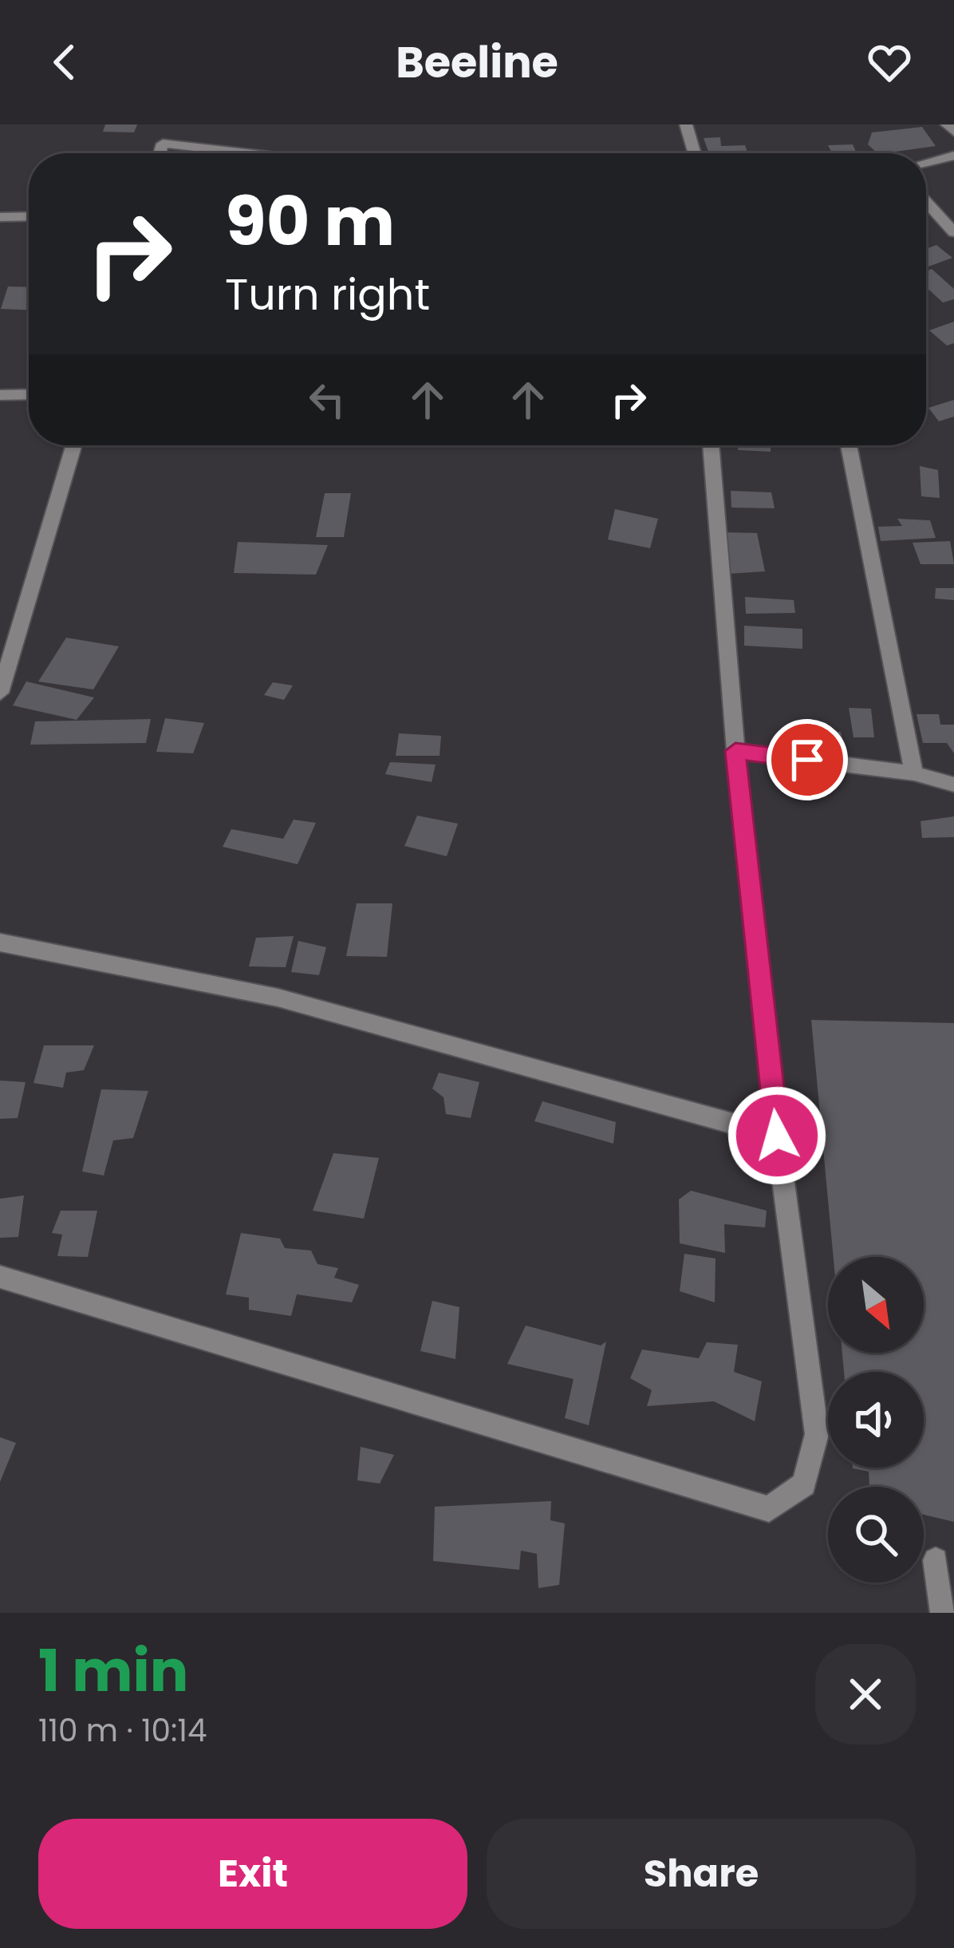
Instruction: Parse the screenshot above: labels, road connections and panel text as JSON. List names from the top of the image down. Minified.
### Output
{"north":"bottom right","page":{"header":"Beeline","turn":["90 m","Turn right"],"heading":["1 min","110 m · 10:14"],"buttons":["Exit","Share"]}}
